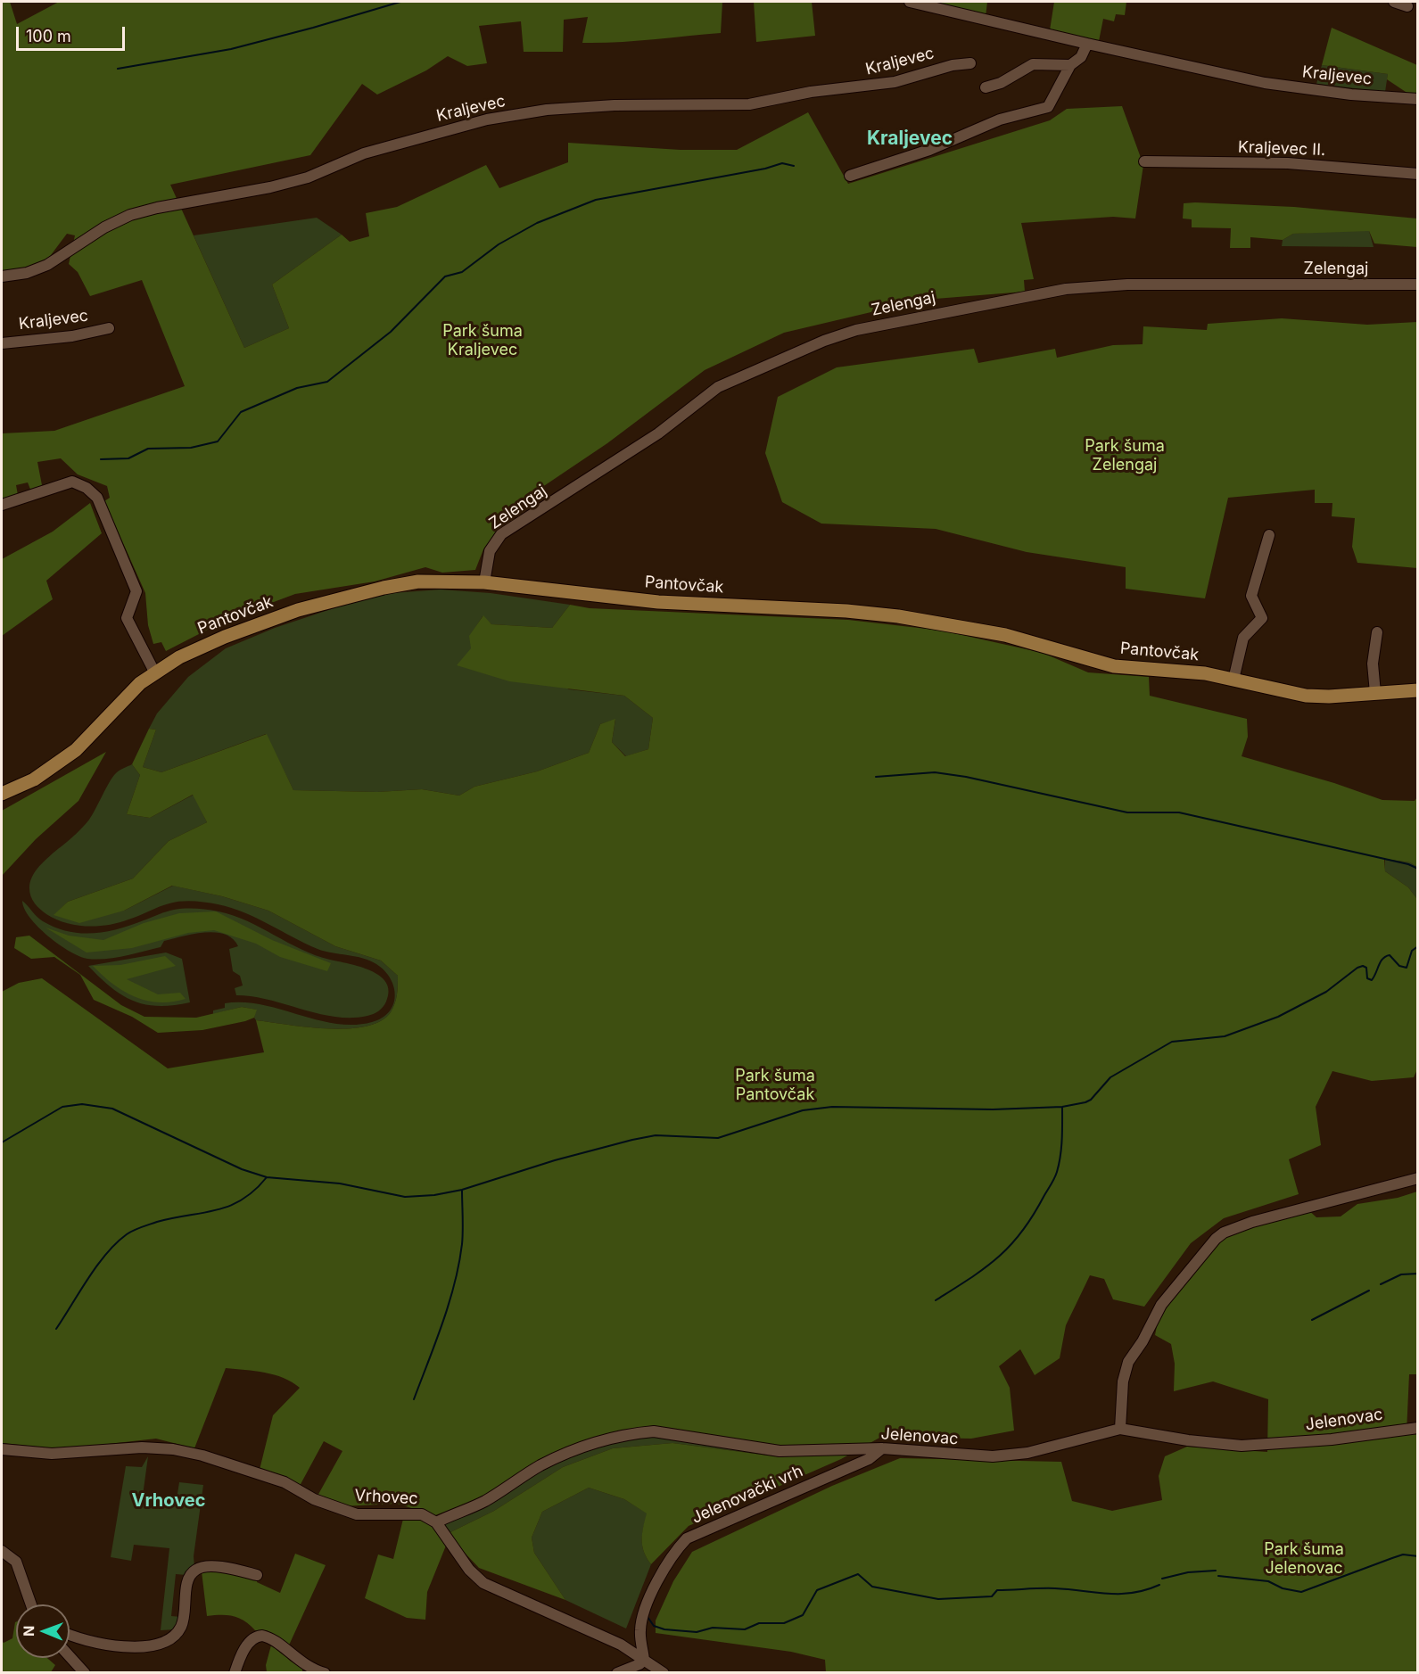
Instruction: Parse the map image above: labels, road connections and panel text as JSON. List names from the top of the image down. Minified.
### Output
{"streets":{"main road":["Pantovčak"],"street":["Kraljevec","Kraljevec II.","Zelengaj","Jelenovac","Jelenovački vrh","Vrhovec"]},"crossings":[["Zelengaj","Pantovčak"],["Jelenovac","Jelenovački vrh"],["Jelenovac","Vrhovec"],["Jelenovački vrh","Vrhovec"]],"districts":["Kraljevec","Vrhovec"],"parks":["Park šuma Kraljevec","Park šuma Zelengaj","Park šuma Pantovčak","Park šuma Jelenovac"],"scale_bar":"100 m","north":"left"}
